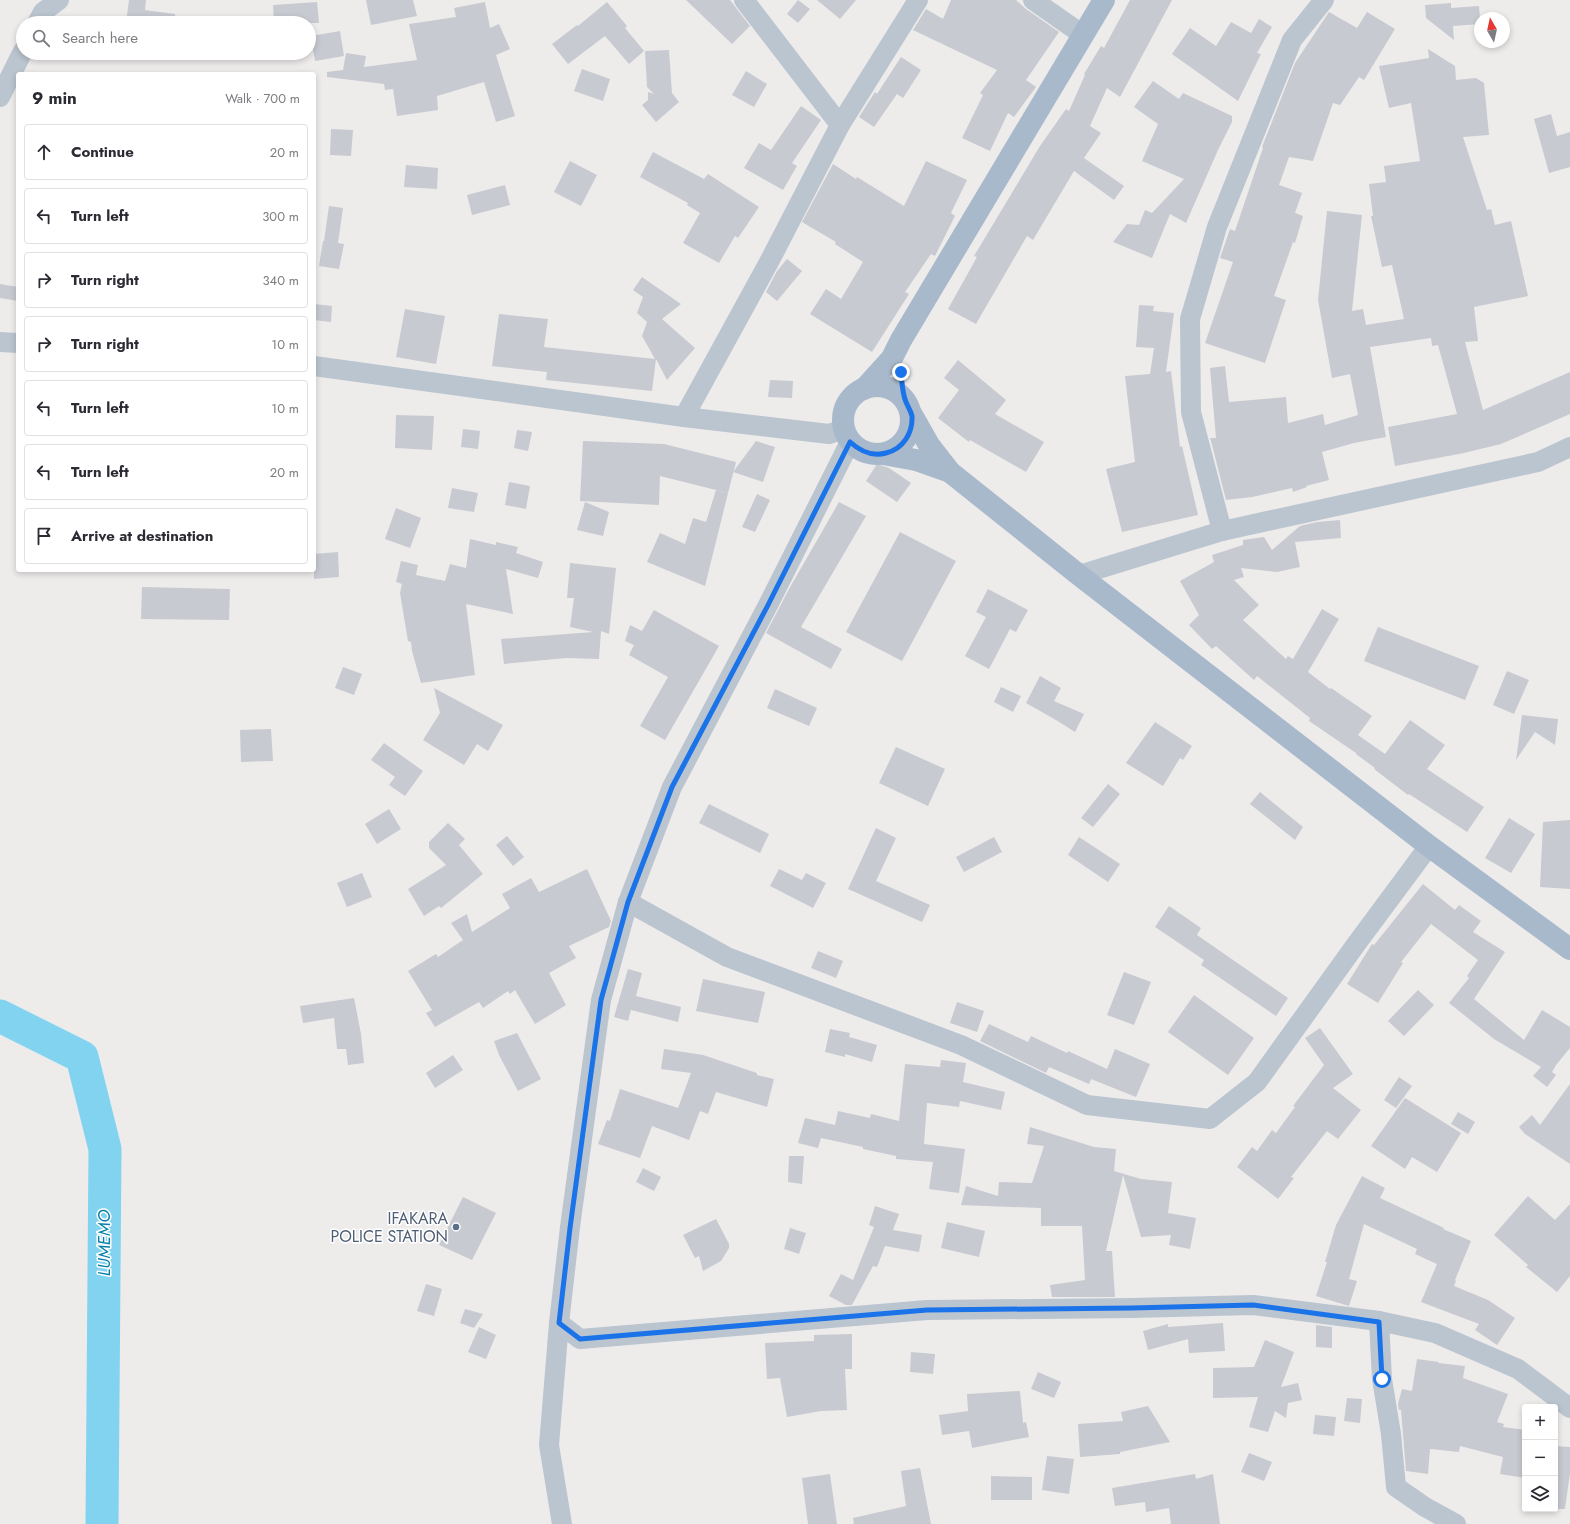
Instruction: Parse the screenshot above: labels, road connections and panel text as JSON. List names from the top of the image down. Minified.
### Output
{"water":["LUMEMO"],"places":["IFAKARA POLICE STATION"],"north":"top","page":{"search":"Search here","heading":["9 min","Walk · 700 m"],"list":[["Continue","20 m"],["Turn left","300 m"],["Turn right","340 m"],["Turn right","10 m"],["Turn left","10 m"],["Turn left","20 m"],"Arrive at destination"],"map_buttons":["+","−"]}}
